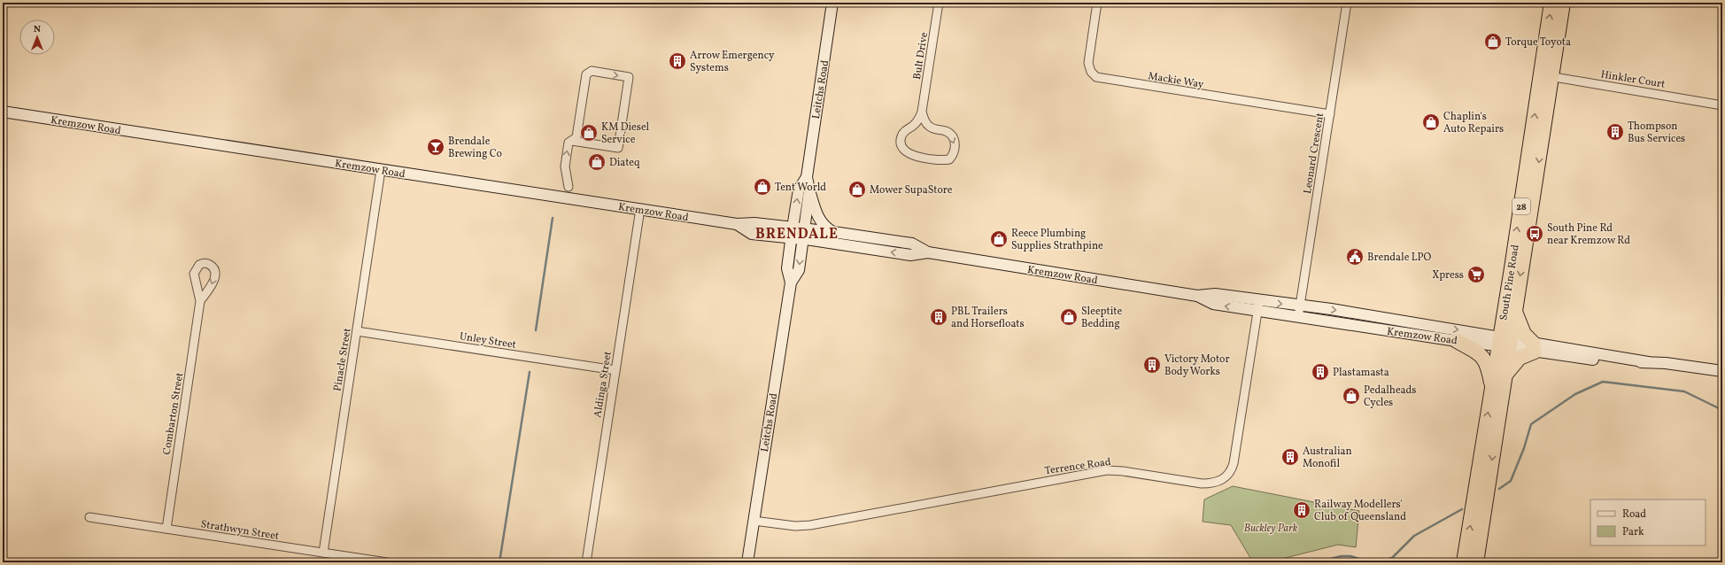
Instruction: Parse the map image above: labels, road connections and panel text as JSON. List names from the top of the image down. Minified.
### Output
{"streets":{"highway":["28","South Pine Road"],"street":["Bult Drive","Hinkler Court","Mackie Way","Leitchs Road","Kremzow Road","Leonard Crescent","Unley Street","Pinacle Street","Aldinga Street","Combarton Street","Terrence Road","Strathwyn Street"]},"crossings":[["Hinkler Court","South Pine Road"],["Mackie Way","Leonard Crescent"],["Leitchs Road","Kremzow Road"],["Leitchs Road","Terrence Road"],["Kremzow Road","Leonard Crescent"],["Kremzow Road","South Pine Road"],["Kremzow Road","Pinacle Street"],["Kremzow Road","Aldinga Street"],["Kremzow Road","Terrence Road"],["Unley Street","Pinacle Street"],["Unley Street","Aldinga Street"],["Pinacle Street","Strathwyn Street"],["Combarton Street","Strathwyn Street"]],"districts":["BRENDALE"],"parks":["Buckley Park"],"places":{"shop":["Torque Toyota","Chaplin's Auto Repairs","KM Diesel Service","Diateq","Tent World","Mower SupaStore","Reece Plumbing Supplies Strathpine","Sleeptite Bedding","Pedalheads Cycles"],"building":["Arrow Emergency Systems","Thompson Bus Services","PBL Trailers and Horsefloats","Victory Motor Body Works","Plastamasta","Australian Monofil","Railway Modellers' Club of Queensland"],"bar":["Brendale Brewing Co"],"bus stop":["South Pine Rd near Kremzow Rd"],"public building":["Brendale LPO"],"supermarket":["Xpress"]},"legend":["Road","Park"],"north":"top"}
